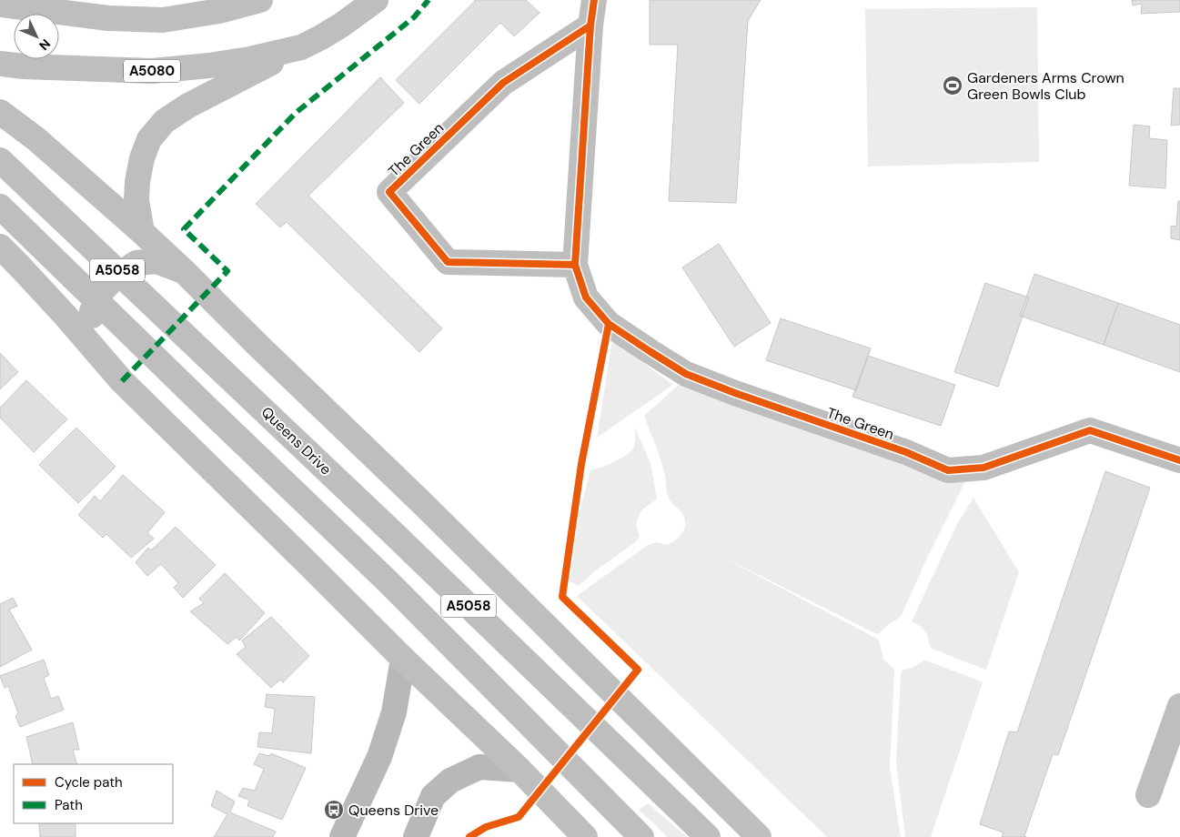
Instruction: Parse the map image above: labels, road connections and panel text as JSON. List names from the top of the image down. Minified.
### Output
{"streets":{"main road":["A5080","The Green","A5058","Queens Drive"]},"places":{"sports":["Gardeners Arms Crown Green Bowls Club"],"bus stop":["Queens Drive"]},"legend":["Cycle path","Path"],"north":"bottom right"}
